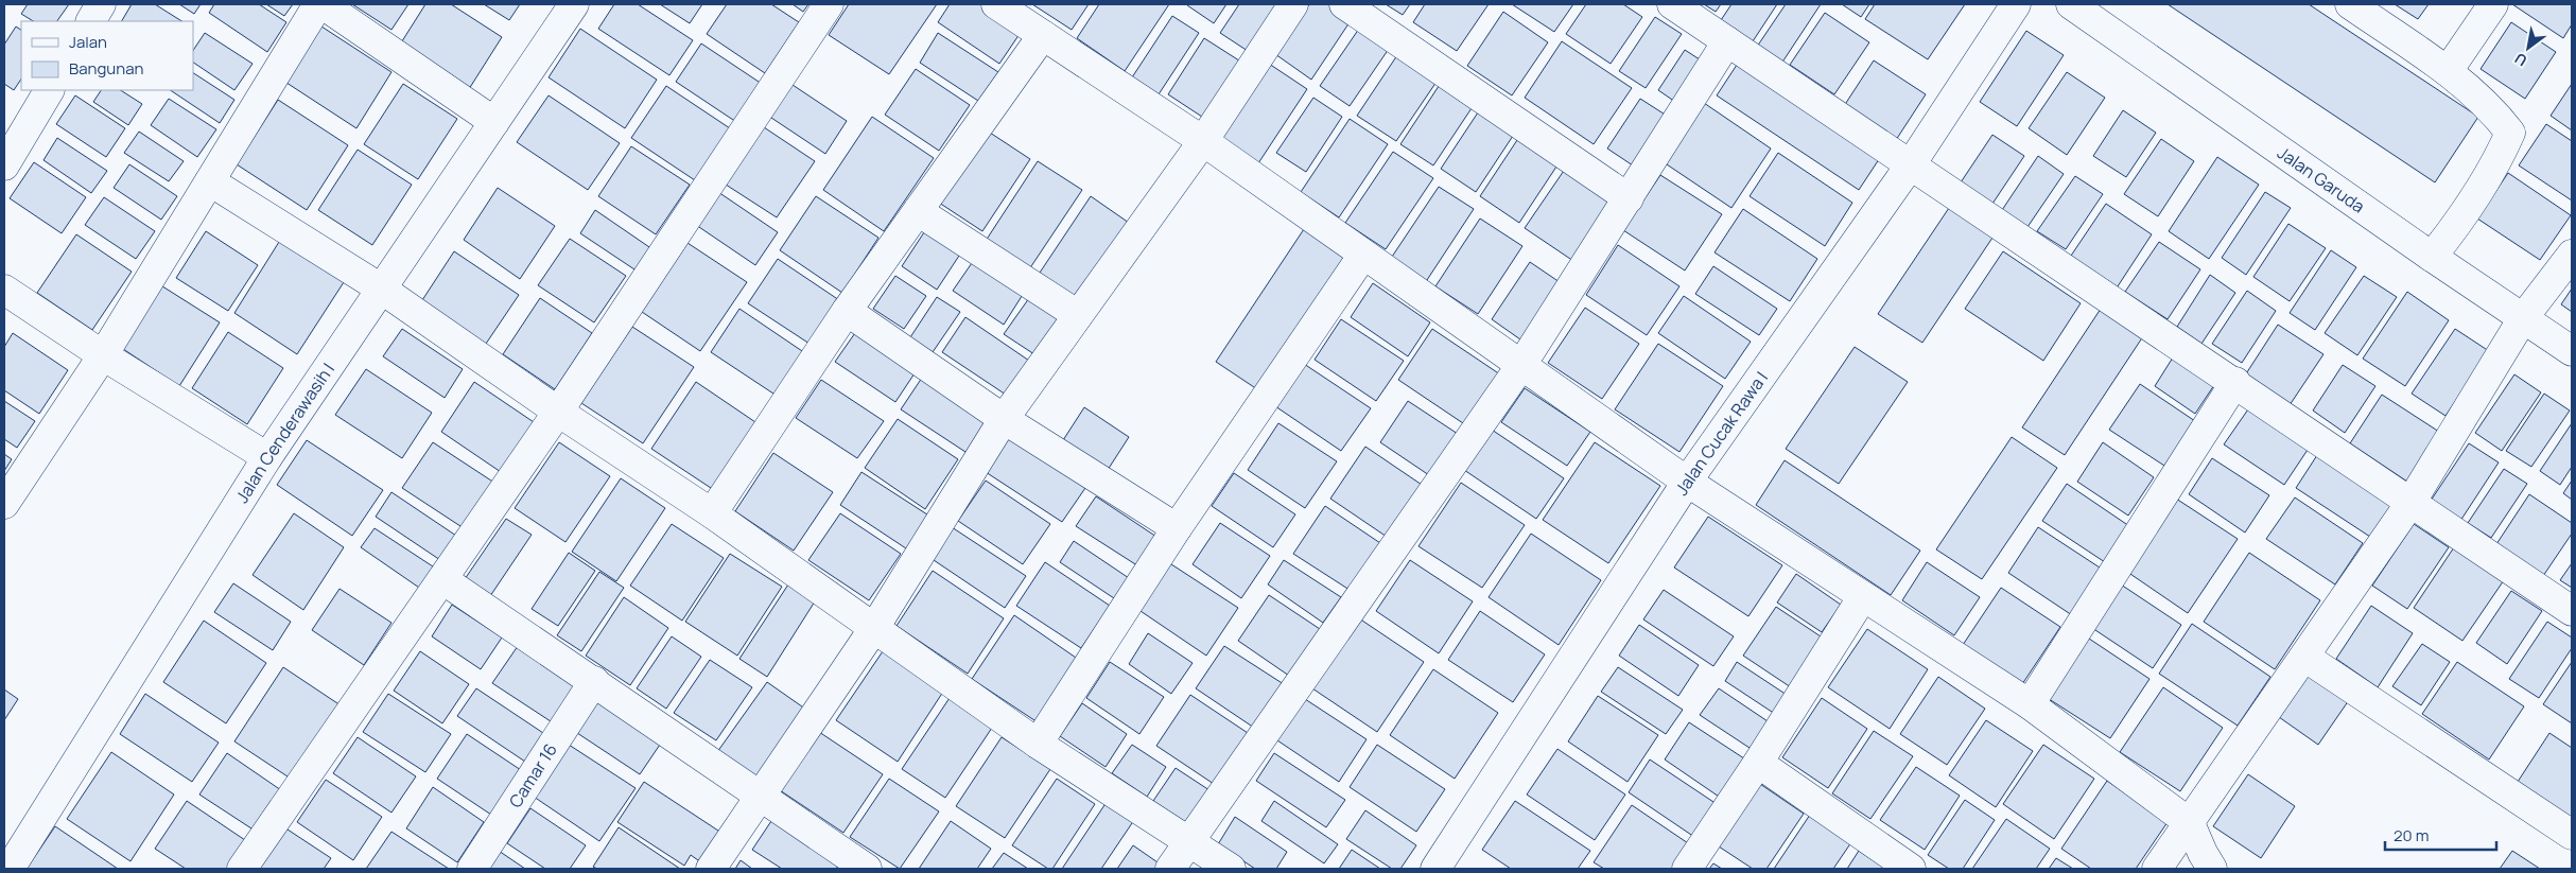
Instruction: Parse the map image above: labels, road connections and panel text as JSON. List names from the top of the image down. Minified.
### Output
{"streets":{"street":["Jalan Garuda","Jalan Cenderawasih I","Jalan Cucak Rawa I","Camar 16"]},"legend":["Jalan","Bangunan"],"scale_bar":"20 m","north":"bottom left"}
